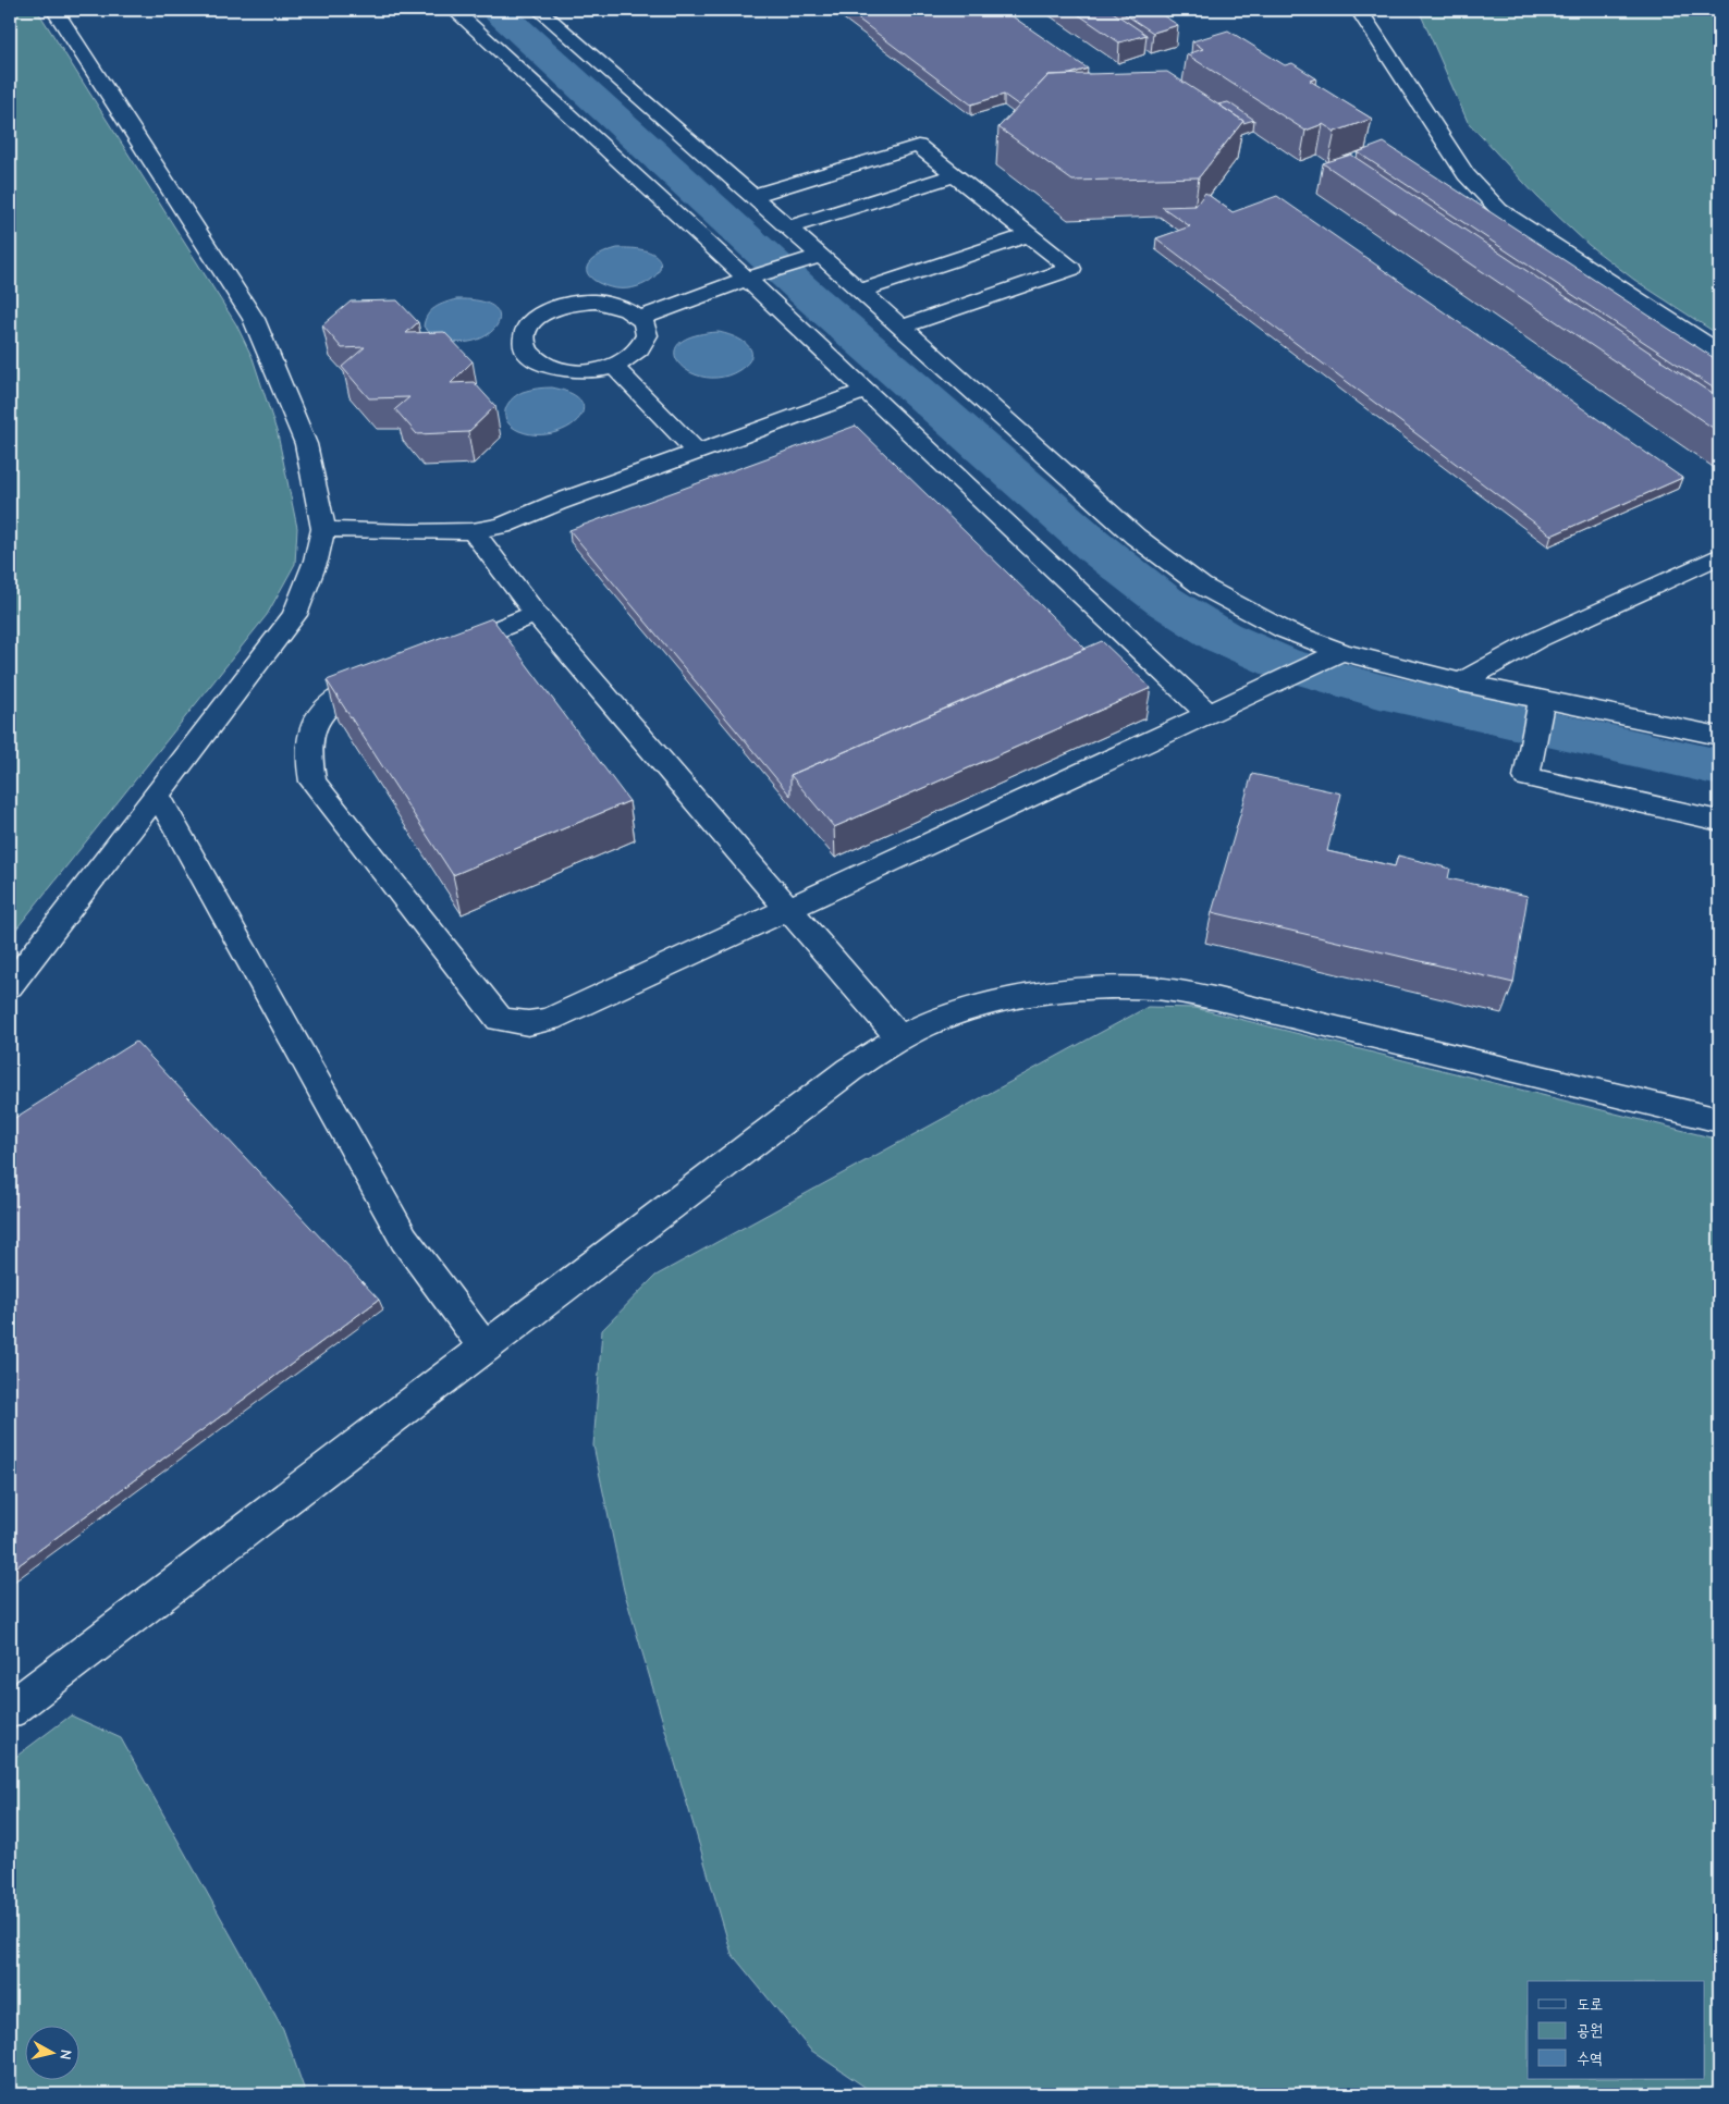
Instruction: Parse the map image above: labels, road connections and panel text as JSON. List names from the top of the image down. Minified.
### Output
{"legend":["도로","공원","수역"],"north":"right"}
